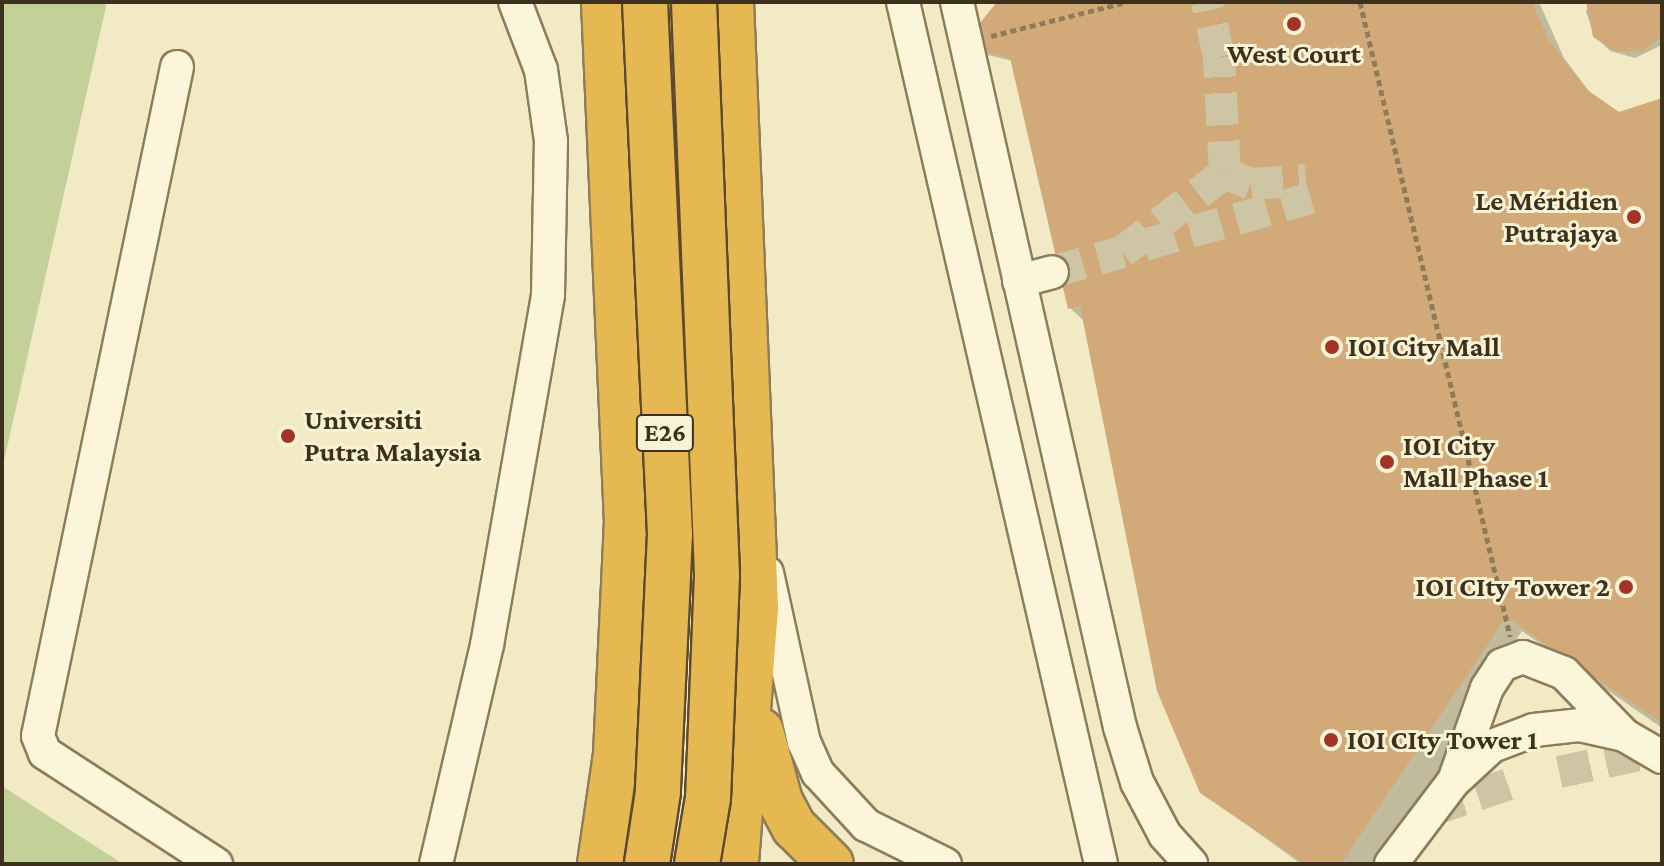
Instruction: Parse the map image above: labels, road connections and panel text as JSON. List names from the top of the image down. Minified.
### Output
{"streets":{"highway":["E26"]},"places":["West Court","Le Méridien Putrajaya","IOI City Mall","Universiti Putra Malaysia","IOI City Mall Phase 1","IOI CIty Tower 2","IOI CIty Tower 1"]}
